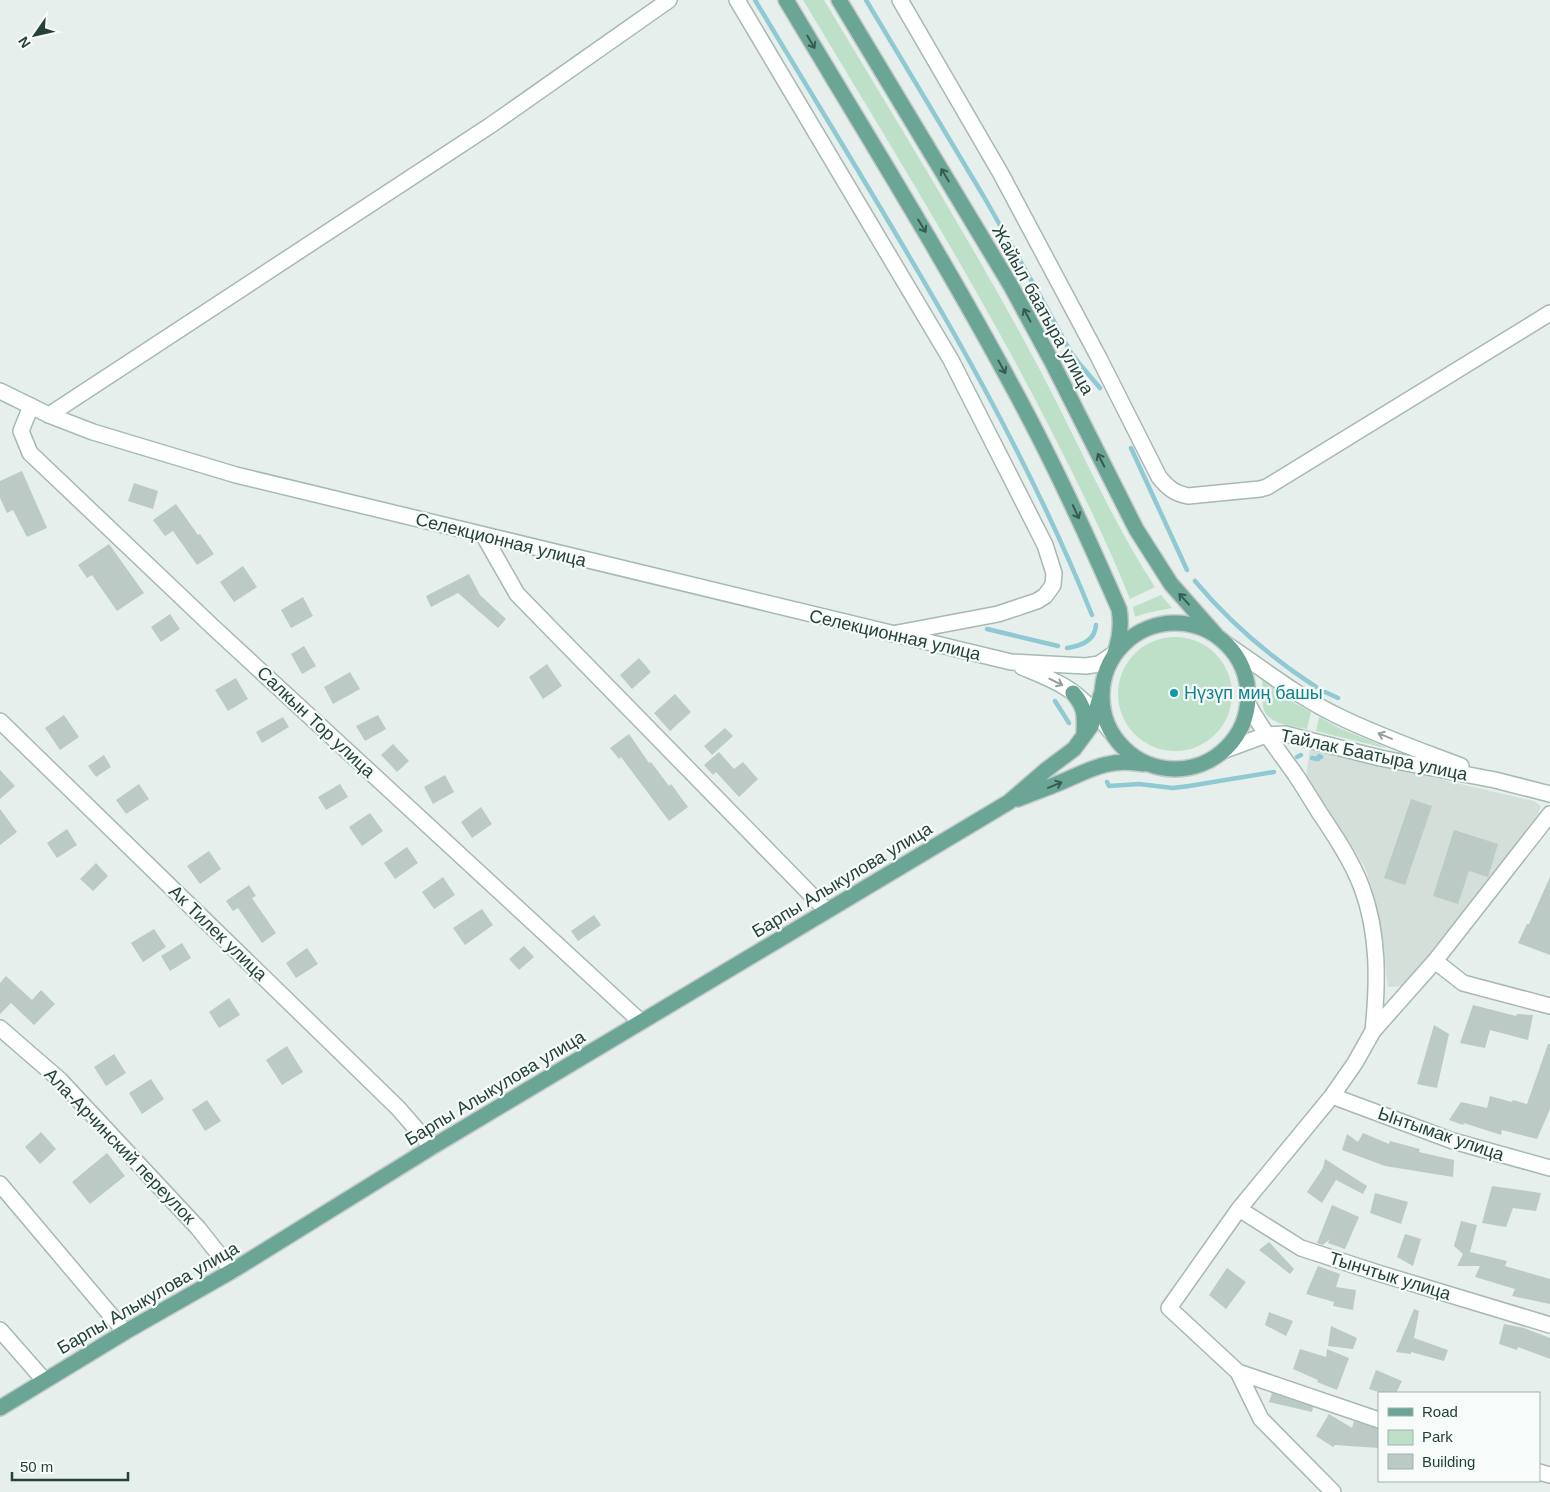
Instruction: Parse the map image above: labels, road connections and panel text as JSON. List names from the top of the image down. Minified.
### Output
{"streets":{"main road":["Жайыл баатыра улица","Барпы Алыкулова улица"],"street":["Селекционная улица","Салкын Тор улица","Тайлак Баатыра улица","Ак Тилек улица","Ынтымак улица","Ала-Арчинский переулок","Тынчтык улица"]},"crossings":[["Жайыл баатыра улица","Селекционная улица"],["Жайыл баатыра улица","Тайлак Баатыра улица"],["Жайыл баатыра улица","Барпы Алыкулова улица"],["Селекционная улица","Салкын Тор улица"],["Селекционная улица","Тайлак Баатыра улица"],["Селекционная улица","Барпы Алыкулова улица"],["Салкын Тор улица","Барпы Алыкулова улица"],["Тайлак Баатыра улица","Барпы Алыкулова улица"],["Барпы Алыкулова улица","Ак Тилек улица"],["Барпы Алыкулова улица","Ала-Арчинский переулок"]],"places":["Нүзүп миң башы"],"legend":["Road","Park","Building"],"scale_bar":"50 m","north":"bottom left"}
